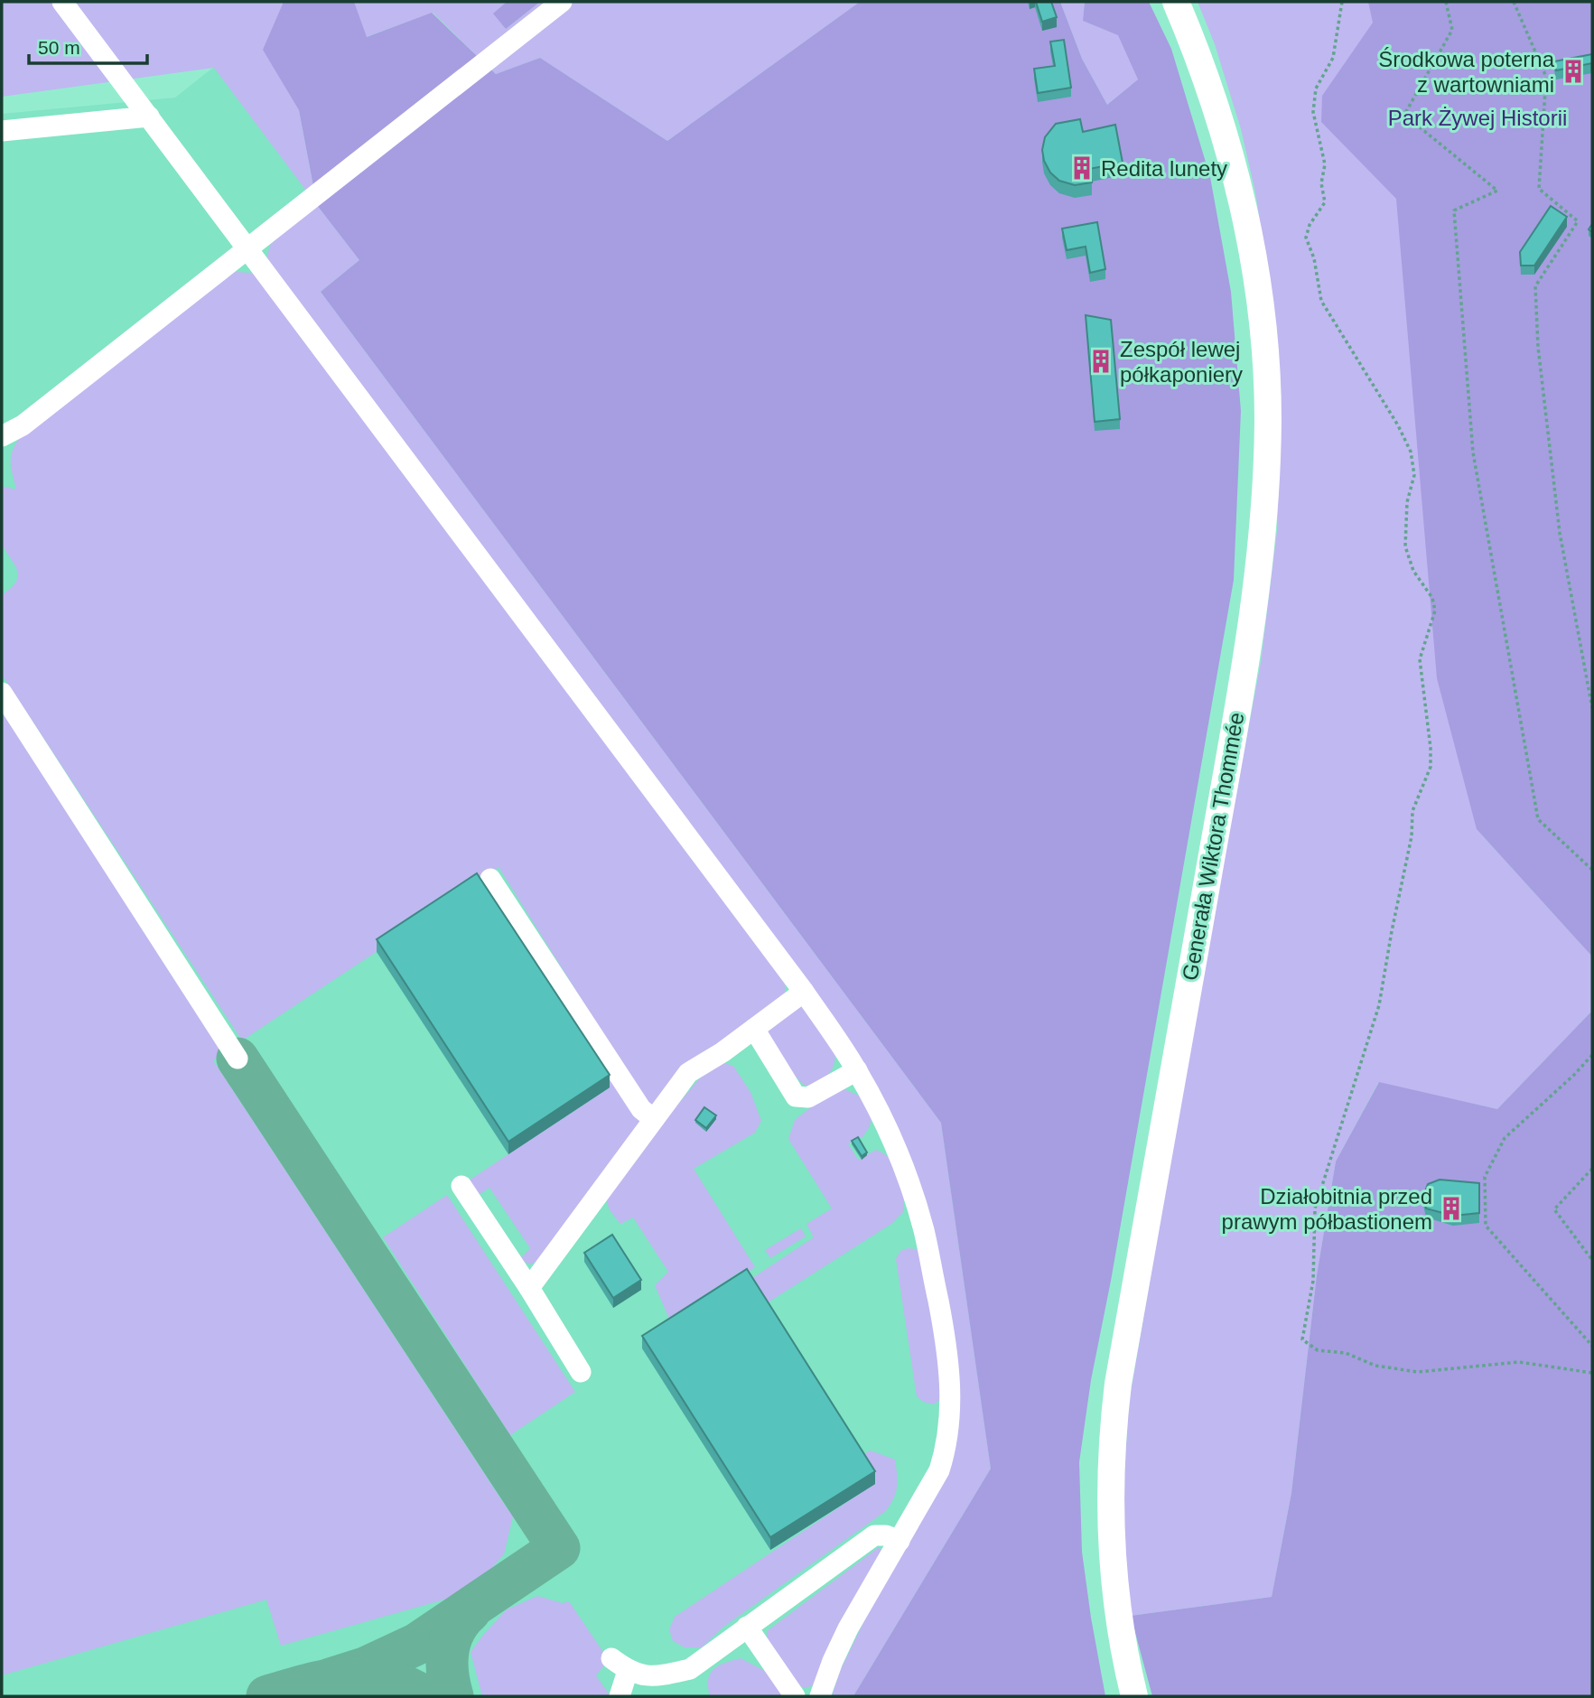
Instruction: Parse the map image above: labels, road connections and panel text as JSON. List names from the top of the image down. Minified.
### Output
{"streets":{"main road":["Generała Wiktora Thommée"]},"parks":["Park Żywej Historii"],"places":{"building":["Środkowa poterna z wartowniami","Redita lunety","Zespół lewej półkaponiery","Działobitnia przed prawym półbastionem"]},"scale_bar":"50 m"}
